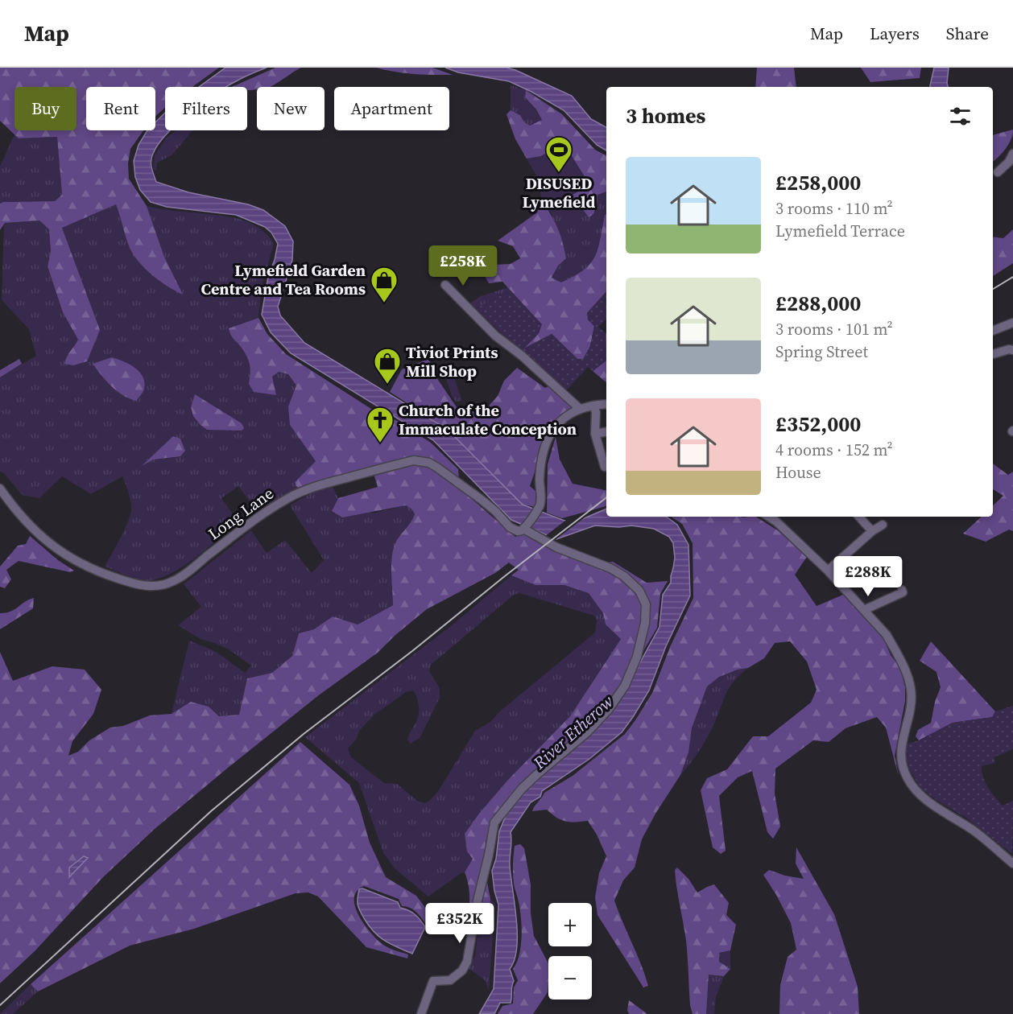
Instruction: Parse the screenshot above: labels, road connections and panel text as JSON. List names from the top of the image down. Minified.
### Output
{"streets":{"street":["Long Lane"]},"water":["River Etherow"],"places":{"sports":["DISUSED Lymefield"],"shop":["Lymefield Garden Centre and Tea Rooms","Tiviot Prints Mill Shop"],"church":["Church of the Immaculate Conception"]},"page":{"header":"Map","nav":["Map","Layers","Share"],"chip":["Buy","Rent","Filters","New","Apartment"],"heading":"3 homes","list":[{"name":"£258,000","note":"3 rooms · 110 m² · Lymefield Terrace"},{"name":"£288,000","note":"3 rooms · 101 m² · Spring Street"},{"name":"£352,000","note":"4 rooms · 152 m² · House"}],"price":["£258K","£288K","£352K"],"map_buttons":["+","−"]}}
